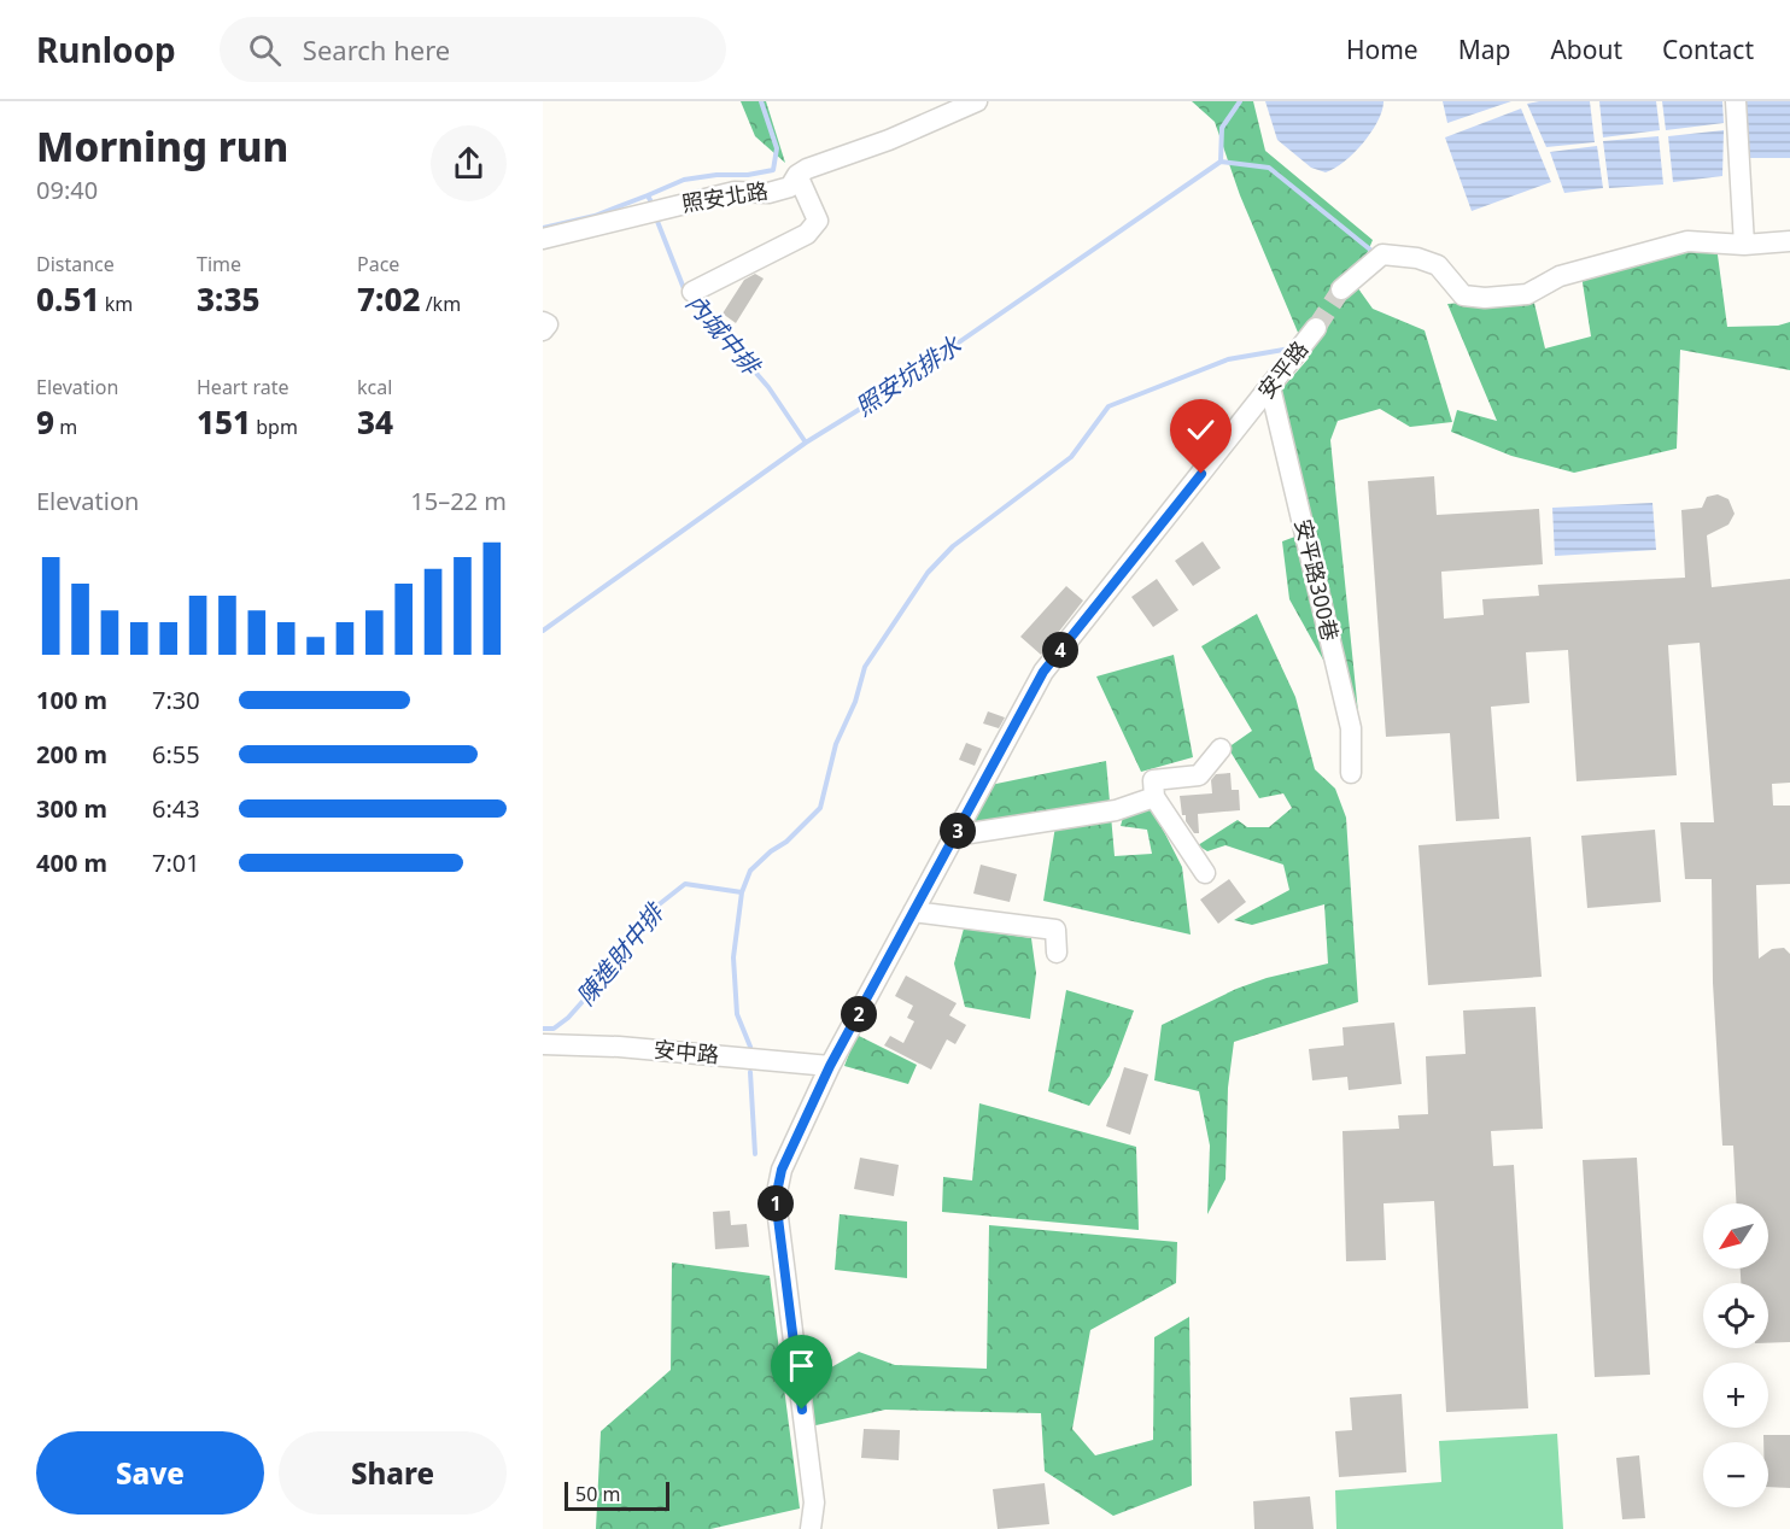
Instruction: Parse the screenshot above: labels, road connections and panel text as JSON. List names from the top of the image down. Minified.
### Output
{"streets":{"street":["照安北路","安平路","安平路300巷","安中路"]},"crossings":[["安平路","安平路300巷"],["安平路","安中路"]],"water":["內城中排","照安坑排水","陳進財中排"],"scale_bar":"50 m","north":"bottom left","page":{"header":"Runloop","search":"Search here","nav":["Home","Map","About","Contact"],"heading":["Morning run","09:40"],"stats":[["Distance","0.51 km"],["Time","3:35"],["Pace","7:02 /km"],["Elevation","9 m"],["Heart rate","151 bpm"],["kcal","34"]],"chart":["Elevation","15–22 m"],"pins":["4","3","2","1"],"list":[{"name":"100 m","note":"7:30"},{"name":"200 m","note":"6:55"},{"name":"300 m","note":"6:43"},{"name":"400 m","note":"7:01"}],"map_buttons":["+","−"],"buttons":["Save","Share"],"scale":"50 m"}}
